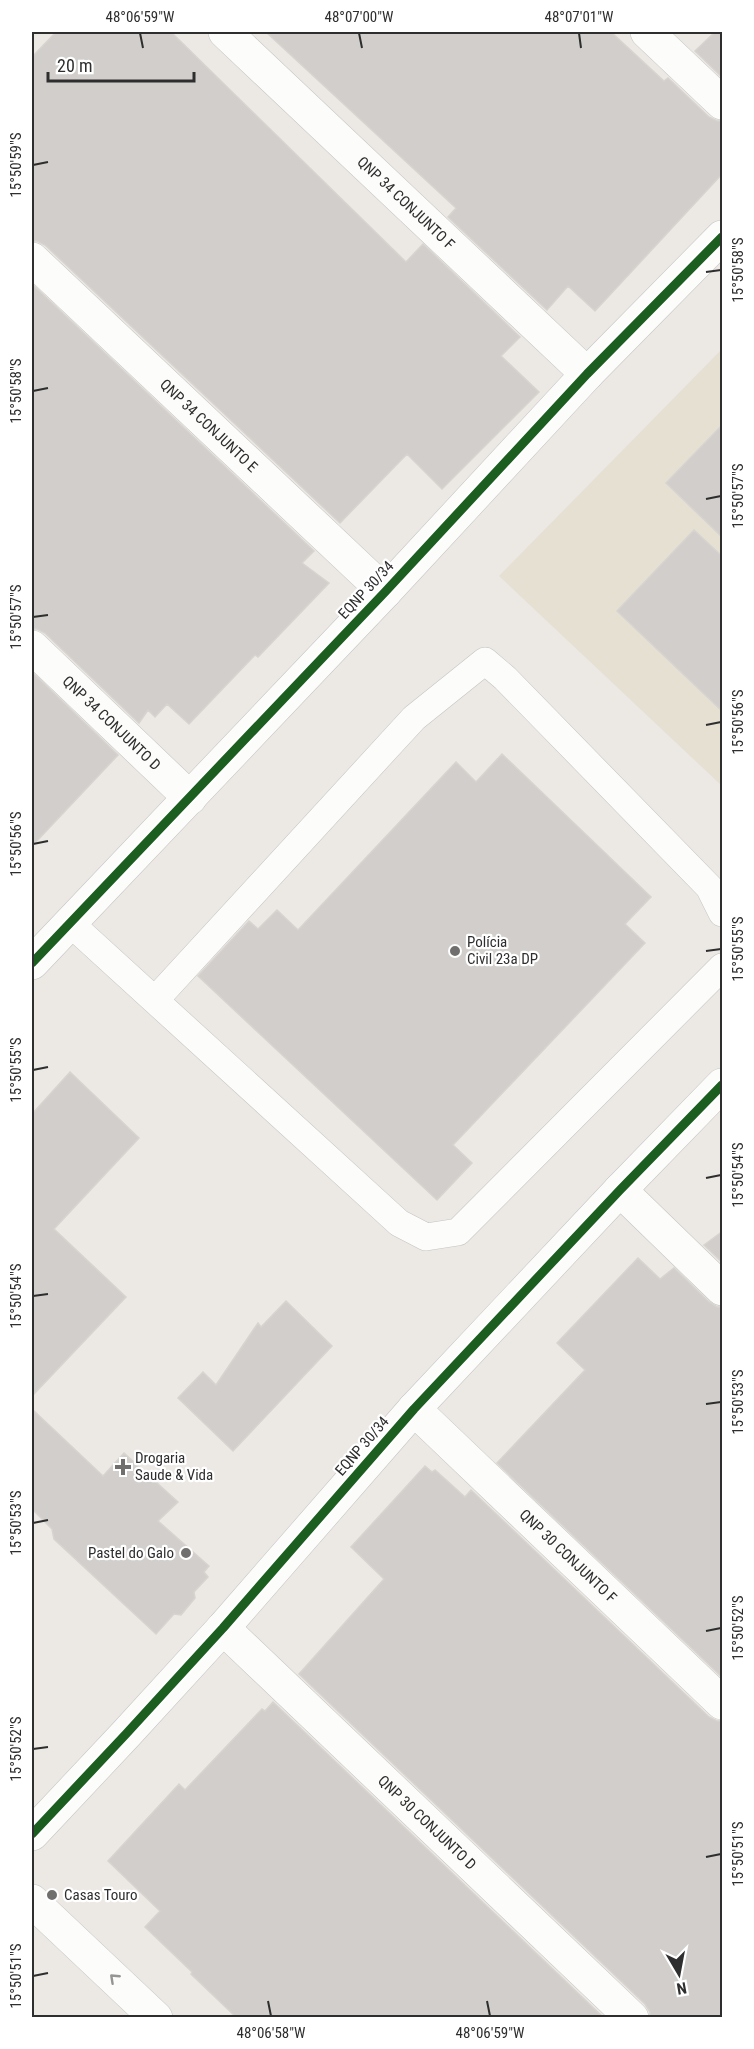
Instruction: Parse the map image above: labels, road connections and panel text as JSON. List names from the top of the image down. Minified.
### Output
{"streets":{"street":["QNP 34 CONJUNTO F","QNP 34 CONJUNTO E","EQNP 30/34","QNP 34 CONJUNTO D","QNP 30 CONJUNTO F","QNP 30 CONJUNTO D"]},"crossings":[["QNP 34 CONJUNTO F","EQNP 30/34"],["QNP 34 CONJUNTO E","EQNP 30/34"],["EQNP 30/34","QNP 34 CONJUNTO D"],["EQNP 30/34","QNP 30 CONJUNTO F"],["EQNP 30/34","QNP 30 CONJUNTO D"]],"places":{"other":["Polícia Civil 23a DP","Pastel do Galo","Casas Touro"],"health":["Drogaria Saude & Vida"]},"scale_bar":"20 m","north":"bottom","coordinates":["48°06'59\"W","48°07'00\"W","48°07'01\"W","15°50'59\"S","15°50'58\"S","15°50'57\"S","15°50'56\"S","15°50'55\"S","15°50'54\"S","15°50'53\"S","15°50'52\"S","15°50'51\"S","48°06'58\"W"]}
